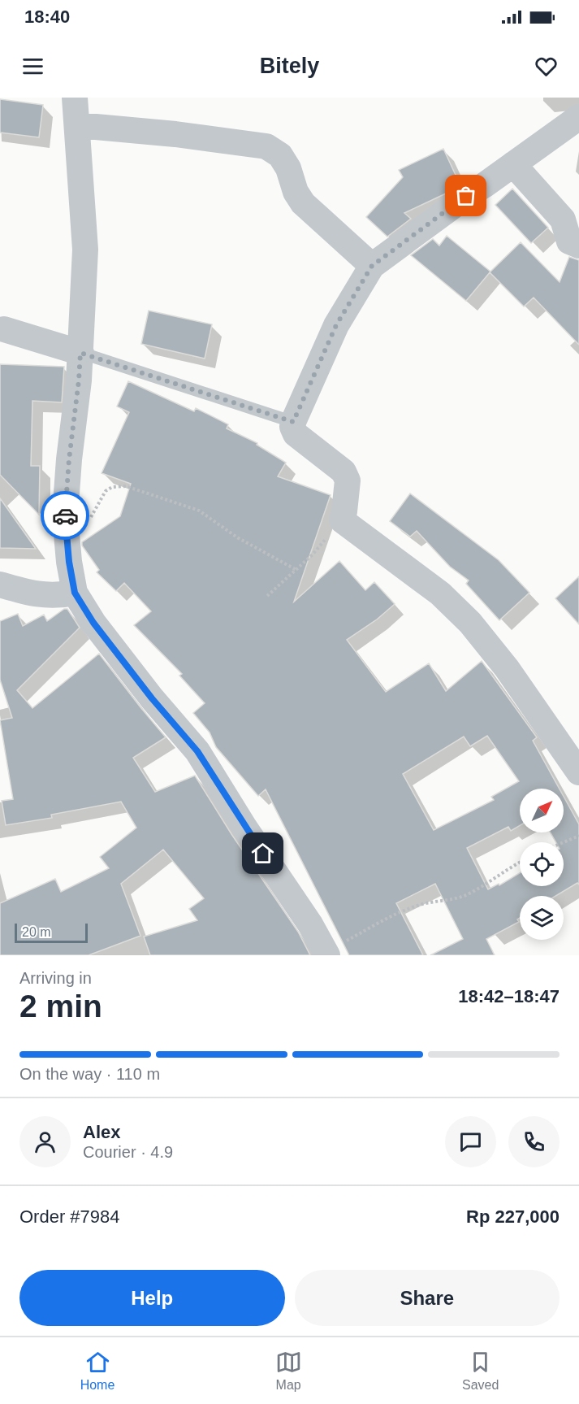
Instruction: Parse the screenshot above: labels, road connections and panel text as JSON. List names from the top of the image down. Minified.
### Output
{"scale_bar":"20 m","north":"top right","page":{"status":"18:40","header":"Bitely","scale":"20 m","heading":["2 min","Arriving in","18:42–18:47"],"panel":["Alex","Courier · 4.9","Order #7984","Rp 227,000"],"bar":"On the way · 110 m","buttons":["Help","Share"],"tabs":["Home","Map","Saved"]}}
